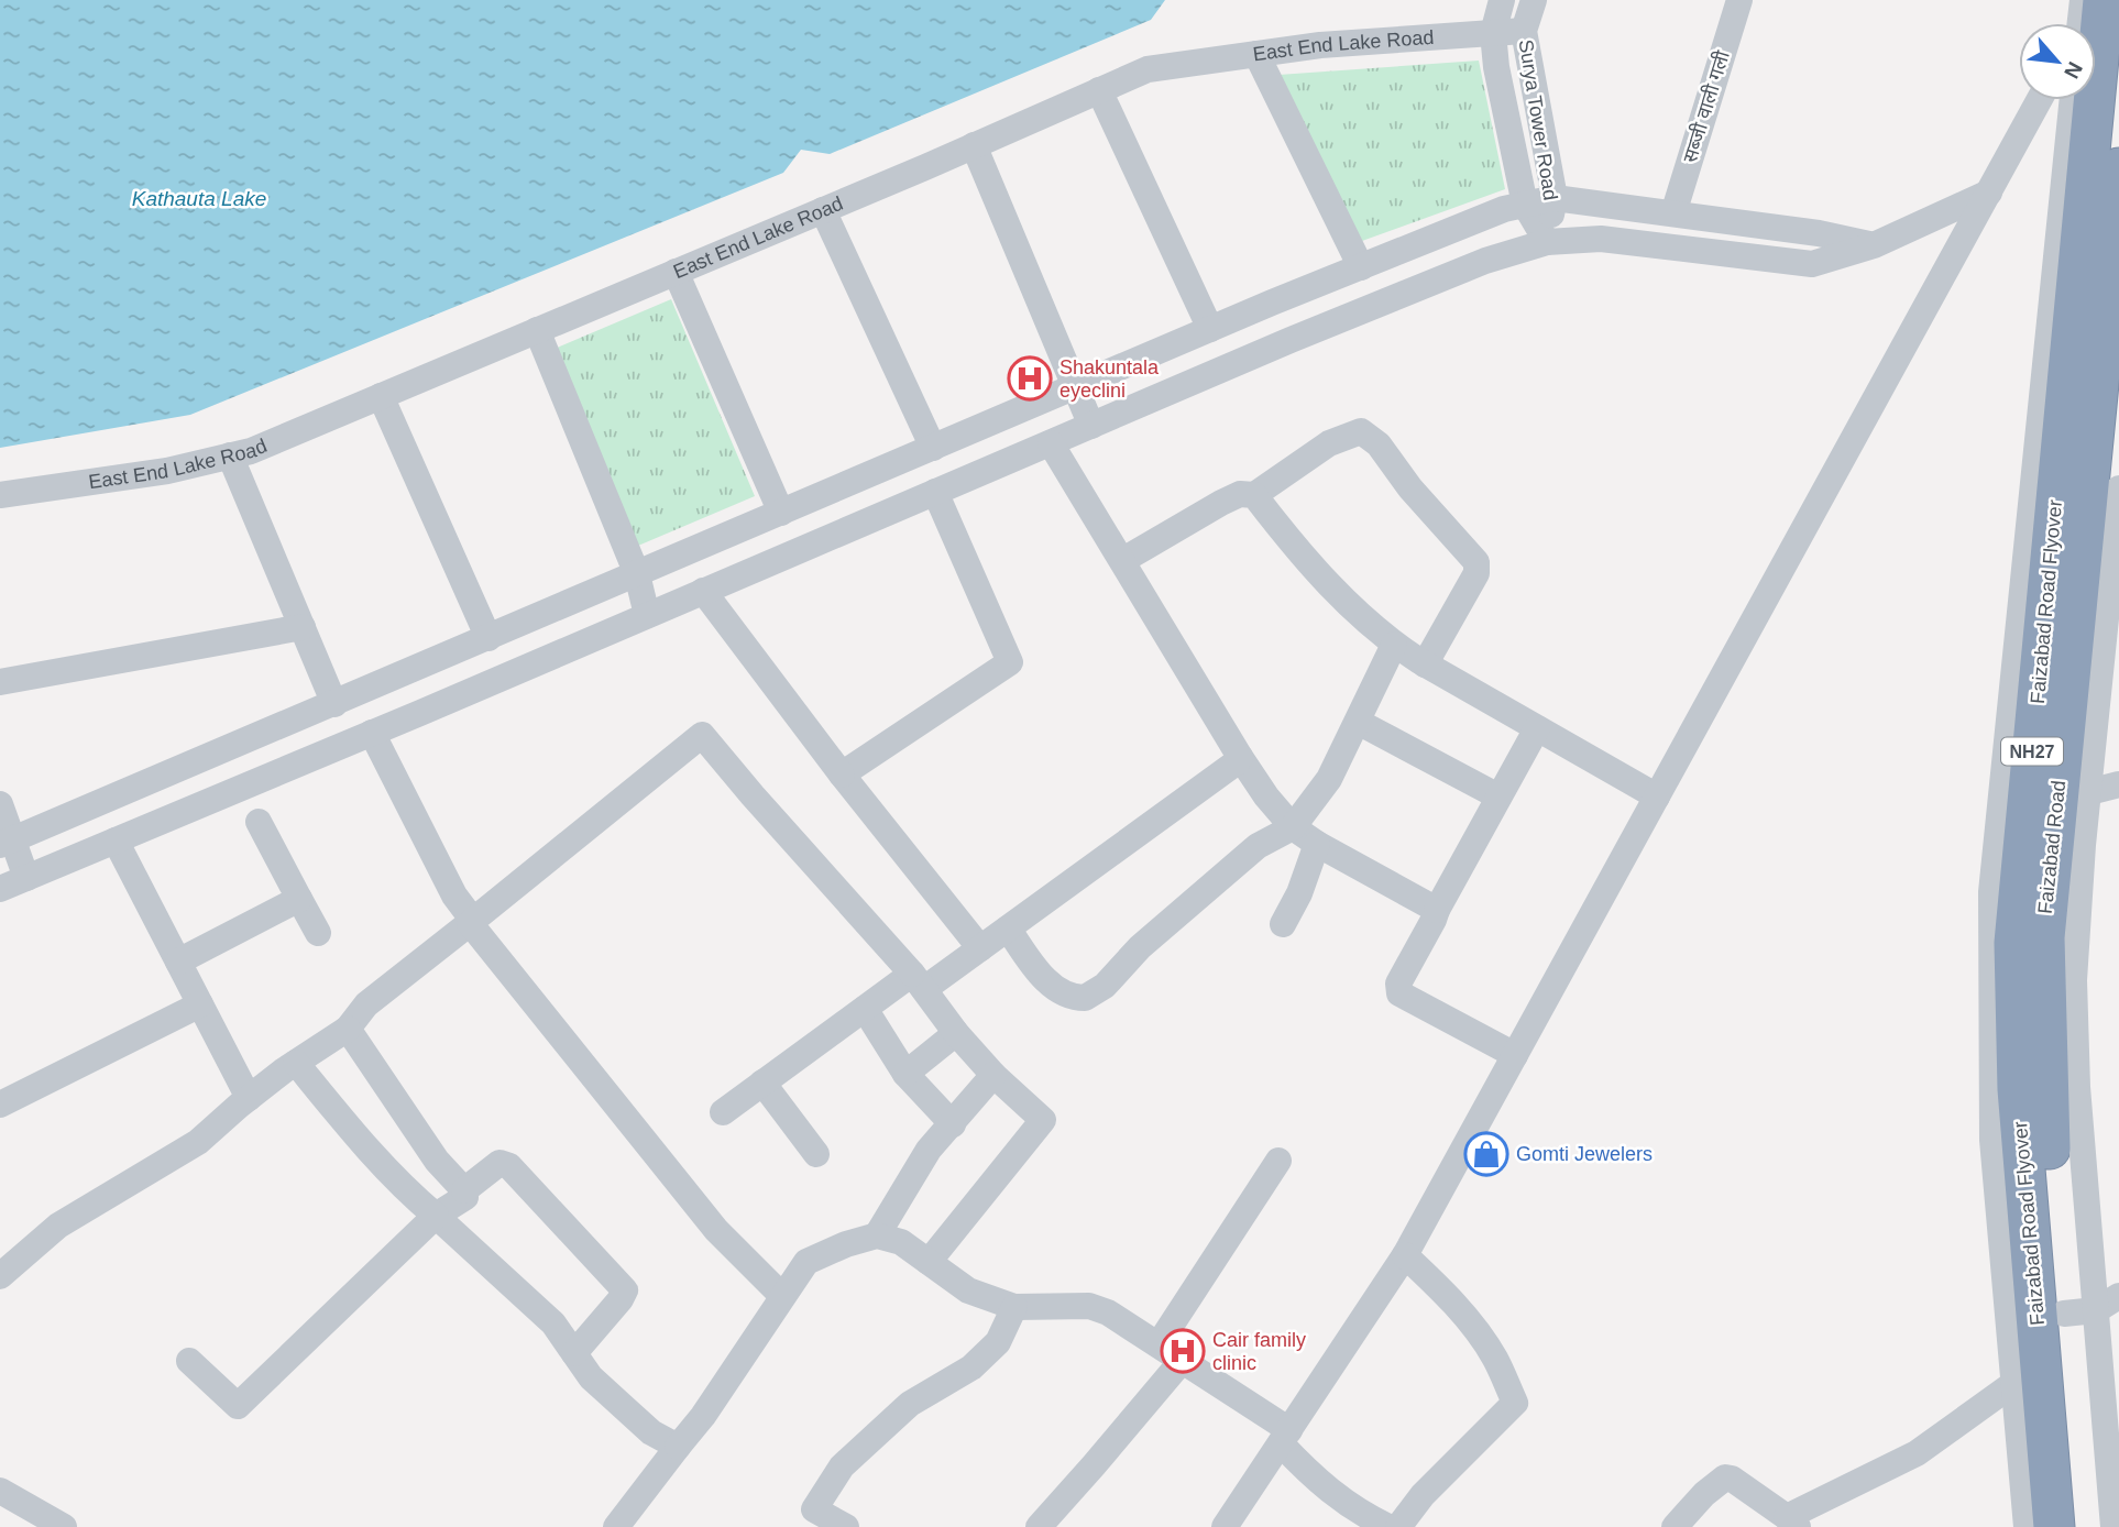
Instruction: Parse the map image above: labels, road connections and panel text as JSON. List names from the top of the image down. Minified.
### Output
{"streets":{"highway":["Faizabad Road Flyover","NH27","Faizabad Road"],"street":["East End Lake Road","सब्जी वाली गली","Surya Tower Road"]},"crossings":[["East End Lake Road","Surya Tower Road"],["Faizabad Road Flyover","Faizabad Road"]],"water":["Kathauta Lake"],"places":{"hospital":["Shakuntala eyeclini","Cair family clinic"],"shop":["Gomti Jewelers"]},"north":"bottom right"}
